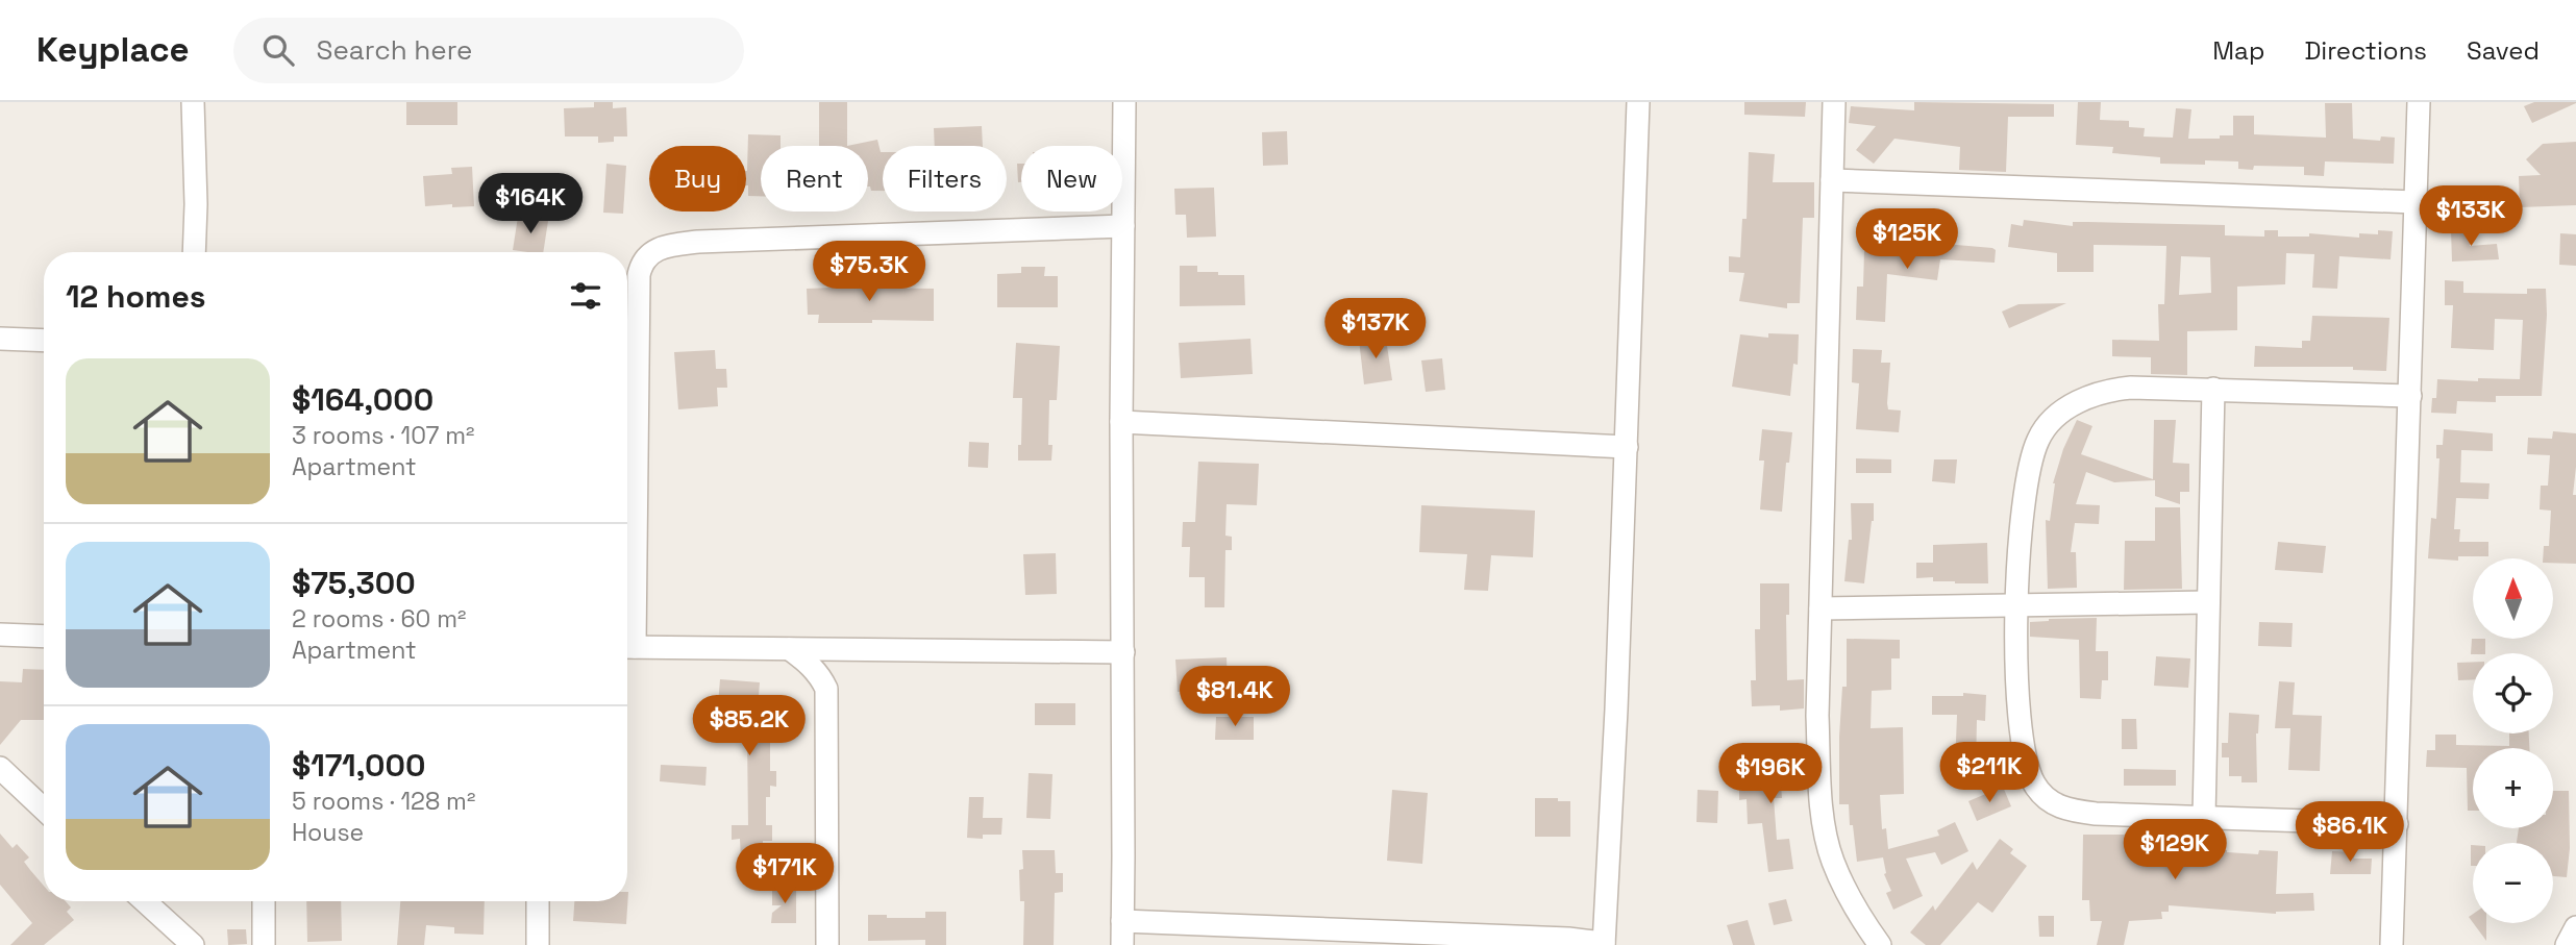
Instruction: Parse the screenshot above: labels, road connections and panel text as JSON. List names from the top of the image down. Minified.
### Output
{"north":"top","page":{"header":"Keyplace","search":"Search here","nav":["Map","Directions","Saved"],"chip":["Buy","Rent","Filters","New"],"price":["$164K","$133K","$125K","$75.3K","$137K","$81.4K","$85.2K","$211K","$196K","$86.1K","$129K","$171K"],"heading":"12 homes","list":[{"name":"$164,000","note":"3 rooms · 107 m² · Apartment"},{"name":"$75,300","note":"2 rooms · 60 m² · Apartment"},{"name":"$171,000","note":"5 rooms · 128 m² · House"}],"map_buttons":["+","−"]}}
